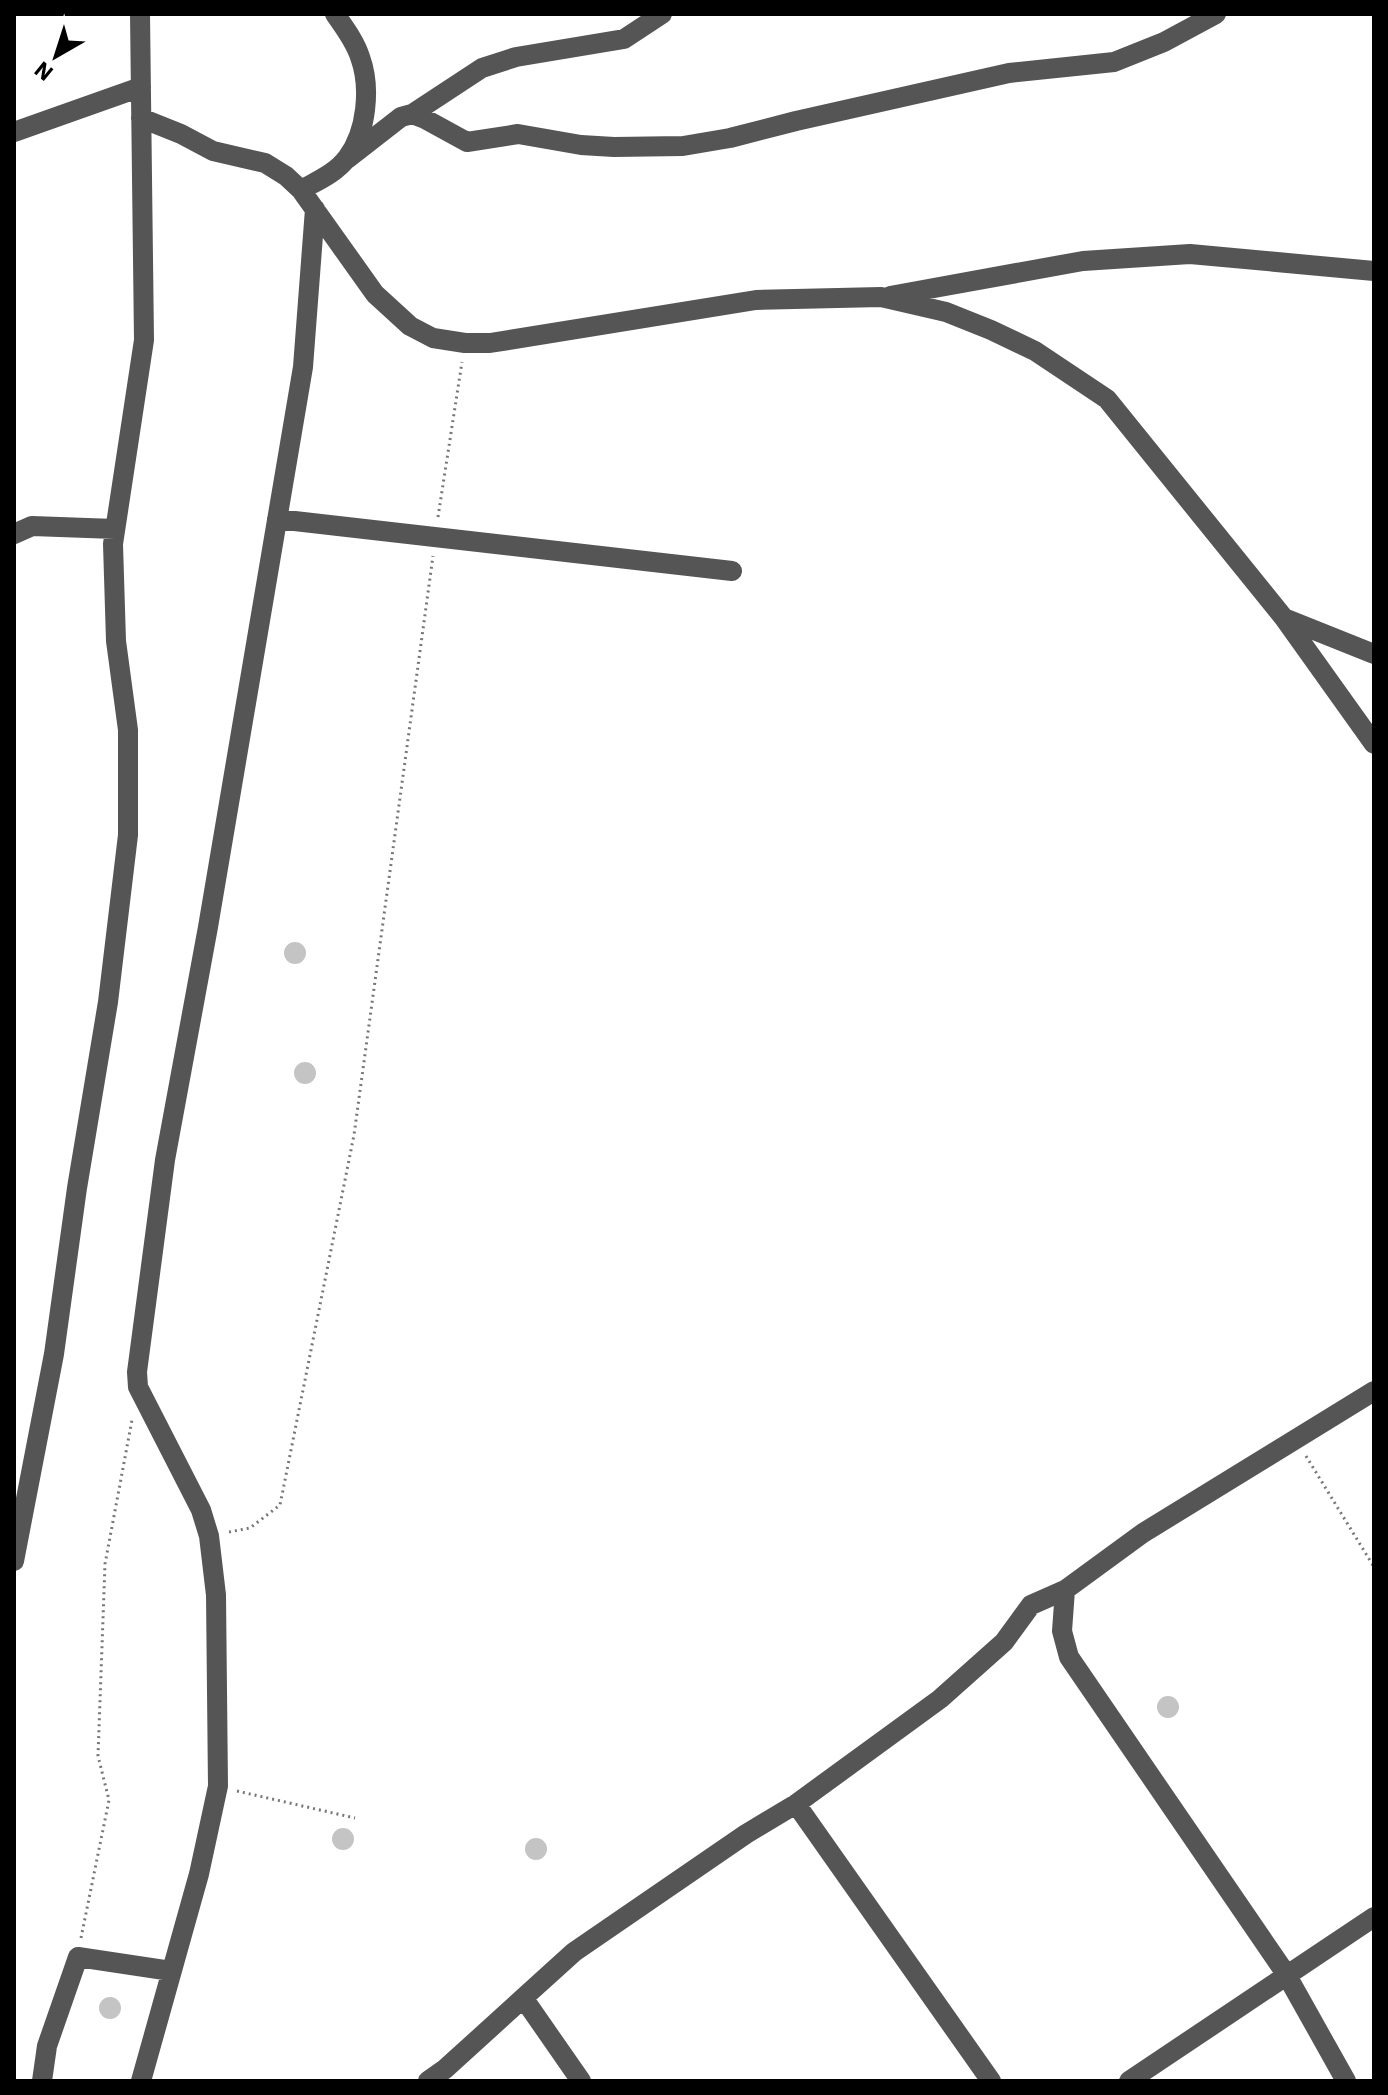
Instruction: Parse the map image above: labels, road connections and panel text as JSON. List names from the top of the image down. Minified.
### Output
{"north":"bottom left"}
